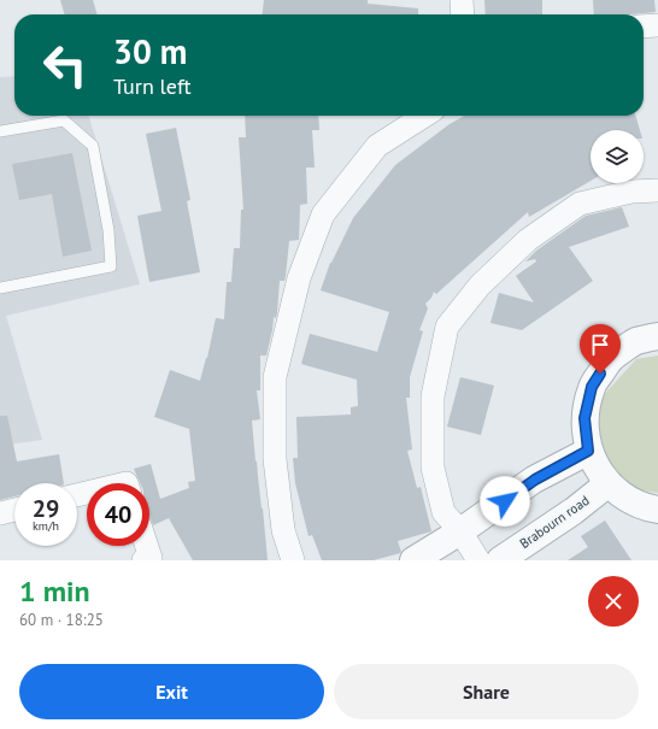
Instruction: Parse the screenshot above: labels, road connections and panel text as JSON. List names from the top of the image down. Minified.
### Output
{"streets":{"street":["Brabourn road"]},"page":{"turn":["30 m","Turn left"],"speed":"29 km/h","limit":"40","heading":["1 min","60 m · 18:25"],"buttons":["Exit","Share"]}}
